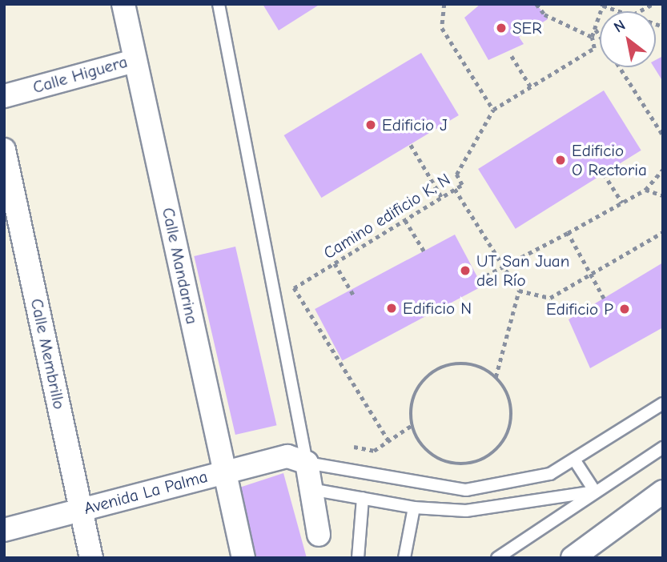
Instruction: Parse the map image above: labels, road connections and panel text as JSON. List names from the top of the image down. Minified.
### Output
{"streets":{"street":["Calle Higuera","Calle Mandarina","Calle Membrillo","Avenida La Palma"],"path":["Camino edificio K, N"]},"crossings":[["Calle Higuera","Calle Mandarina"],["Calle Mandarina","Avenida La Palma"],["Calle Membrillo","Avenida La Palma"]],"places":["SER","Edificio J","Edificio O Rectoria","UT San Juan del Río","Edificio N","Edificio P"],"north":"top left"}
